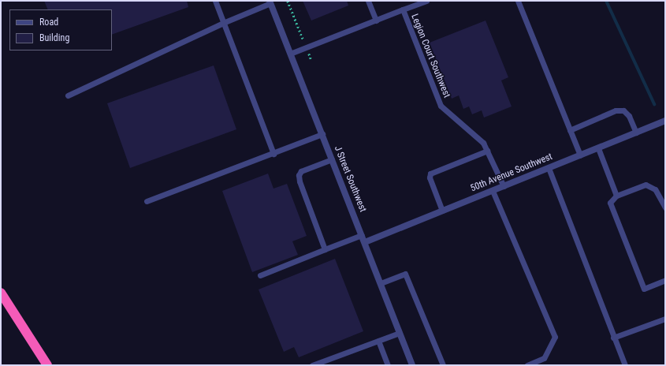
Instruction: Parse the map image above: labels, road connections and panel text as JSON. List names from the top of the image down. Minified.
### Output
{"streets":{"street":["50th Avenue Southwest","J Street Southwest"],"lane":["Legion Court Southwest"]},"crossings":[["Legion Court Southwest","50th Avenue Southwest"],["Legion Court Southwest","J Street Southwest"],["50th Avenue Southwest","J Street Southwest"]],"legend":["Road","Building"]}
